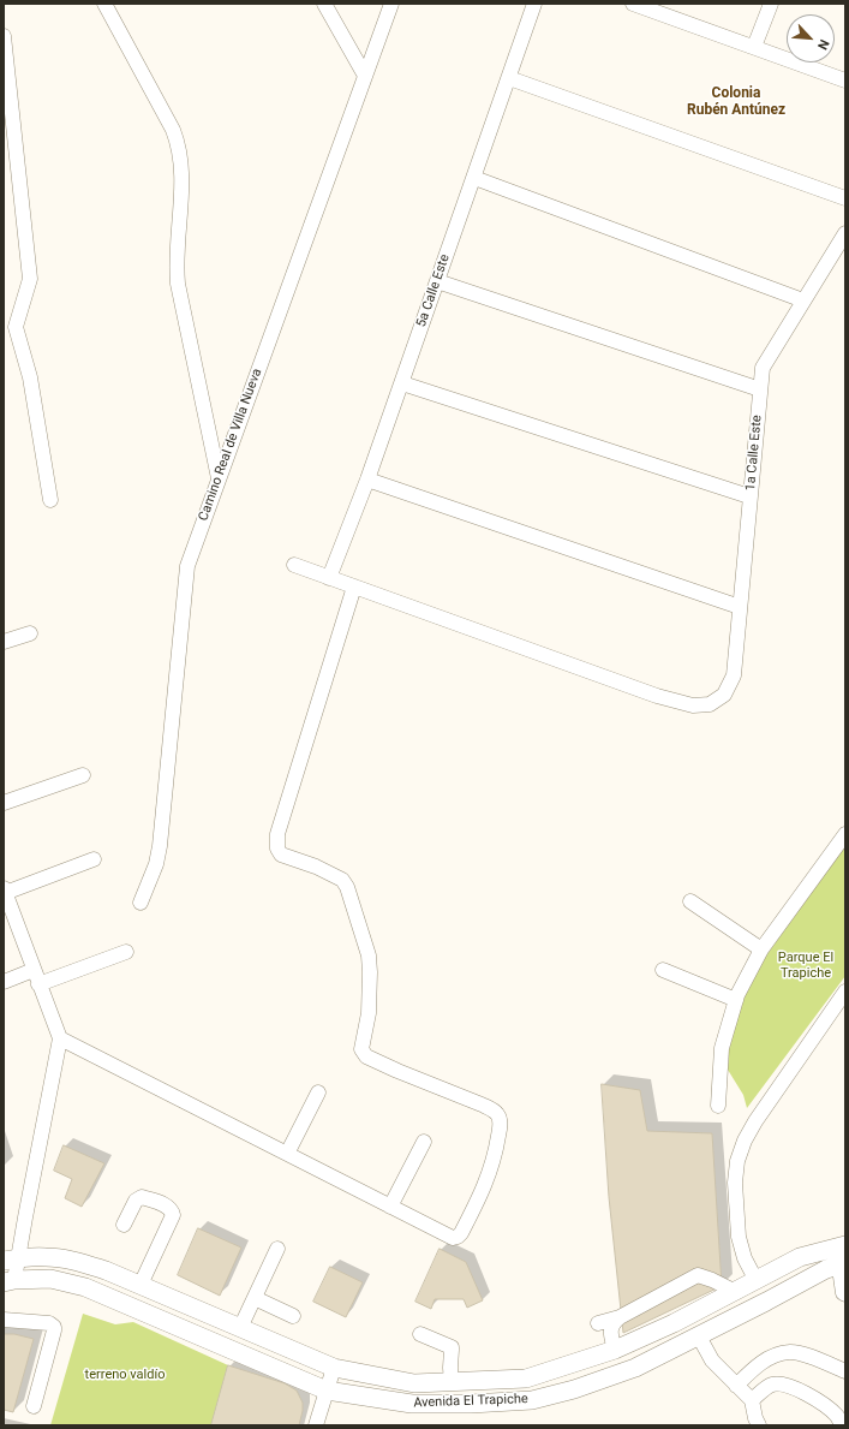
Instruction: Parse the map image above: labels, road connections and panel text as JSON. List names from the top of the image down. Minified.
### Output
{"streets":{"main road":["Avenida El Trapiche"],"street":["5a Calle Este","Camino Real de Villa Nueva","1a Calle Este"]},"districts":["Colonia Rubén Antúnez"],"parks":["Parque El Trapiche","terreno valdío"],"north":"bottom right"}
